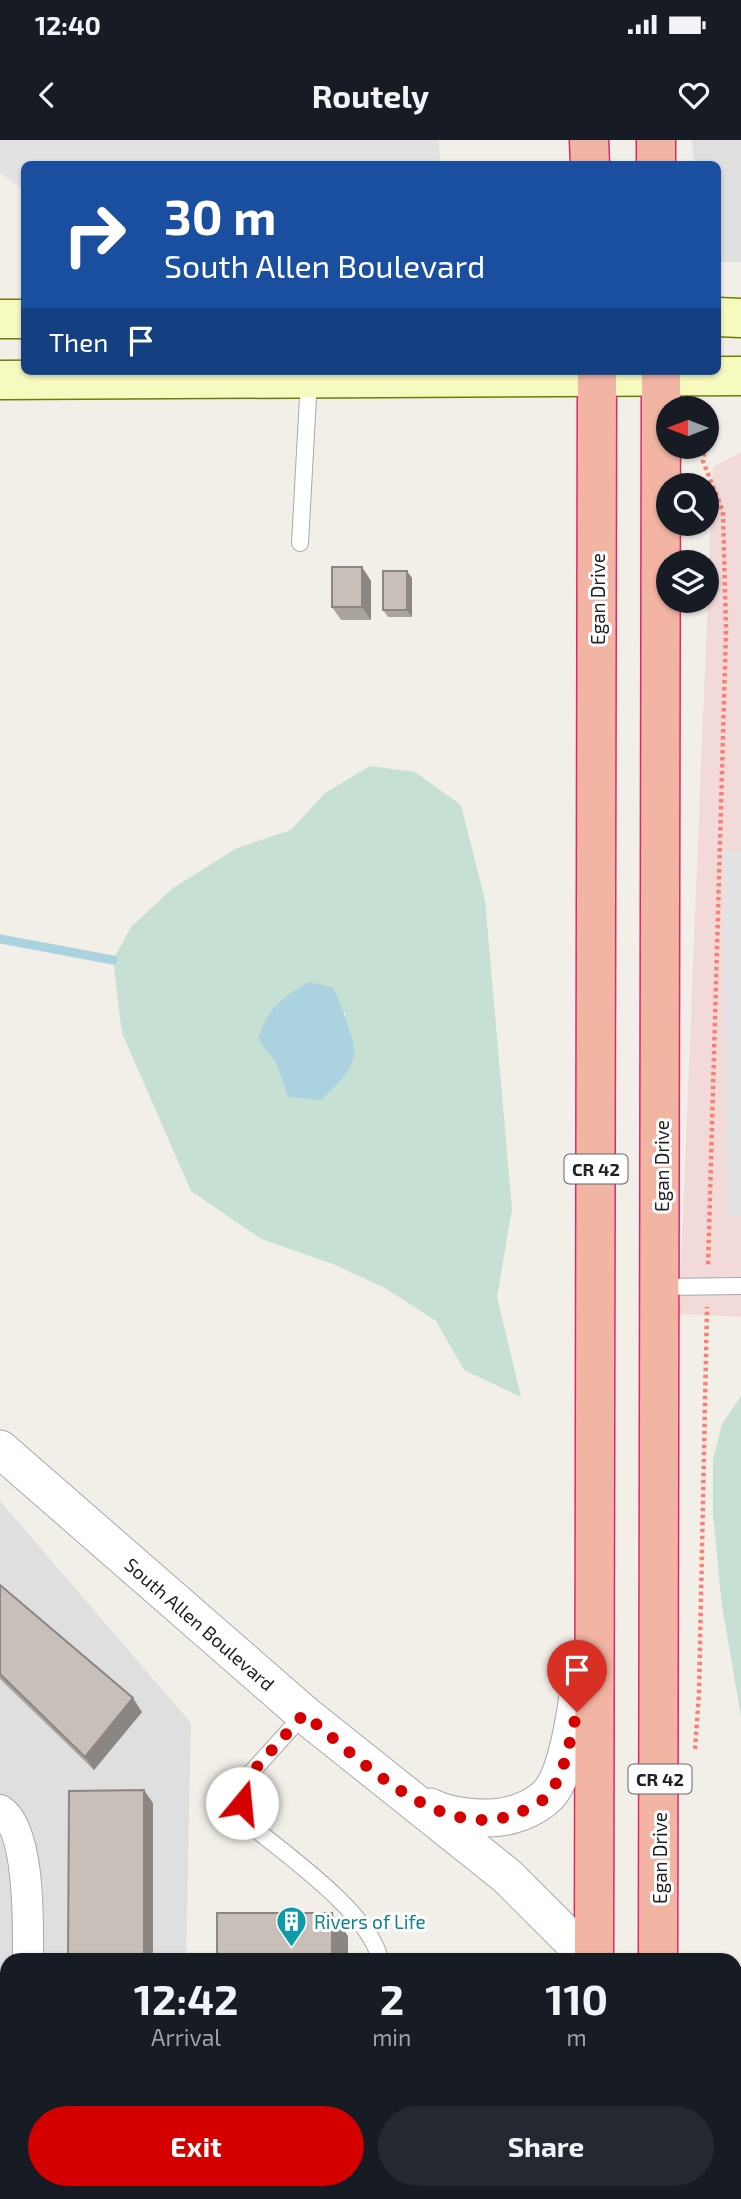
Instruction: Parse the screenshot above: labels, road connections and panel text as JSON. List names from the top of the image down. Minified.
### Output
{"streets":{"highway":["Egan Drive","CR 42"],"street":["South Allen Boulevard"]},"crossings":[["Egan Drive","South Allen Boulevard"]],"places":{"building":["Rivers of Life"]},"north":"left","page":{"status":"12:40","header":"Routely","turn":["30 m","South Allen Boulevard"],"then":"Then","eta":["12:42","Arrival","2","min","110","m"],"buttons":["Exit","Share"]}}
